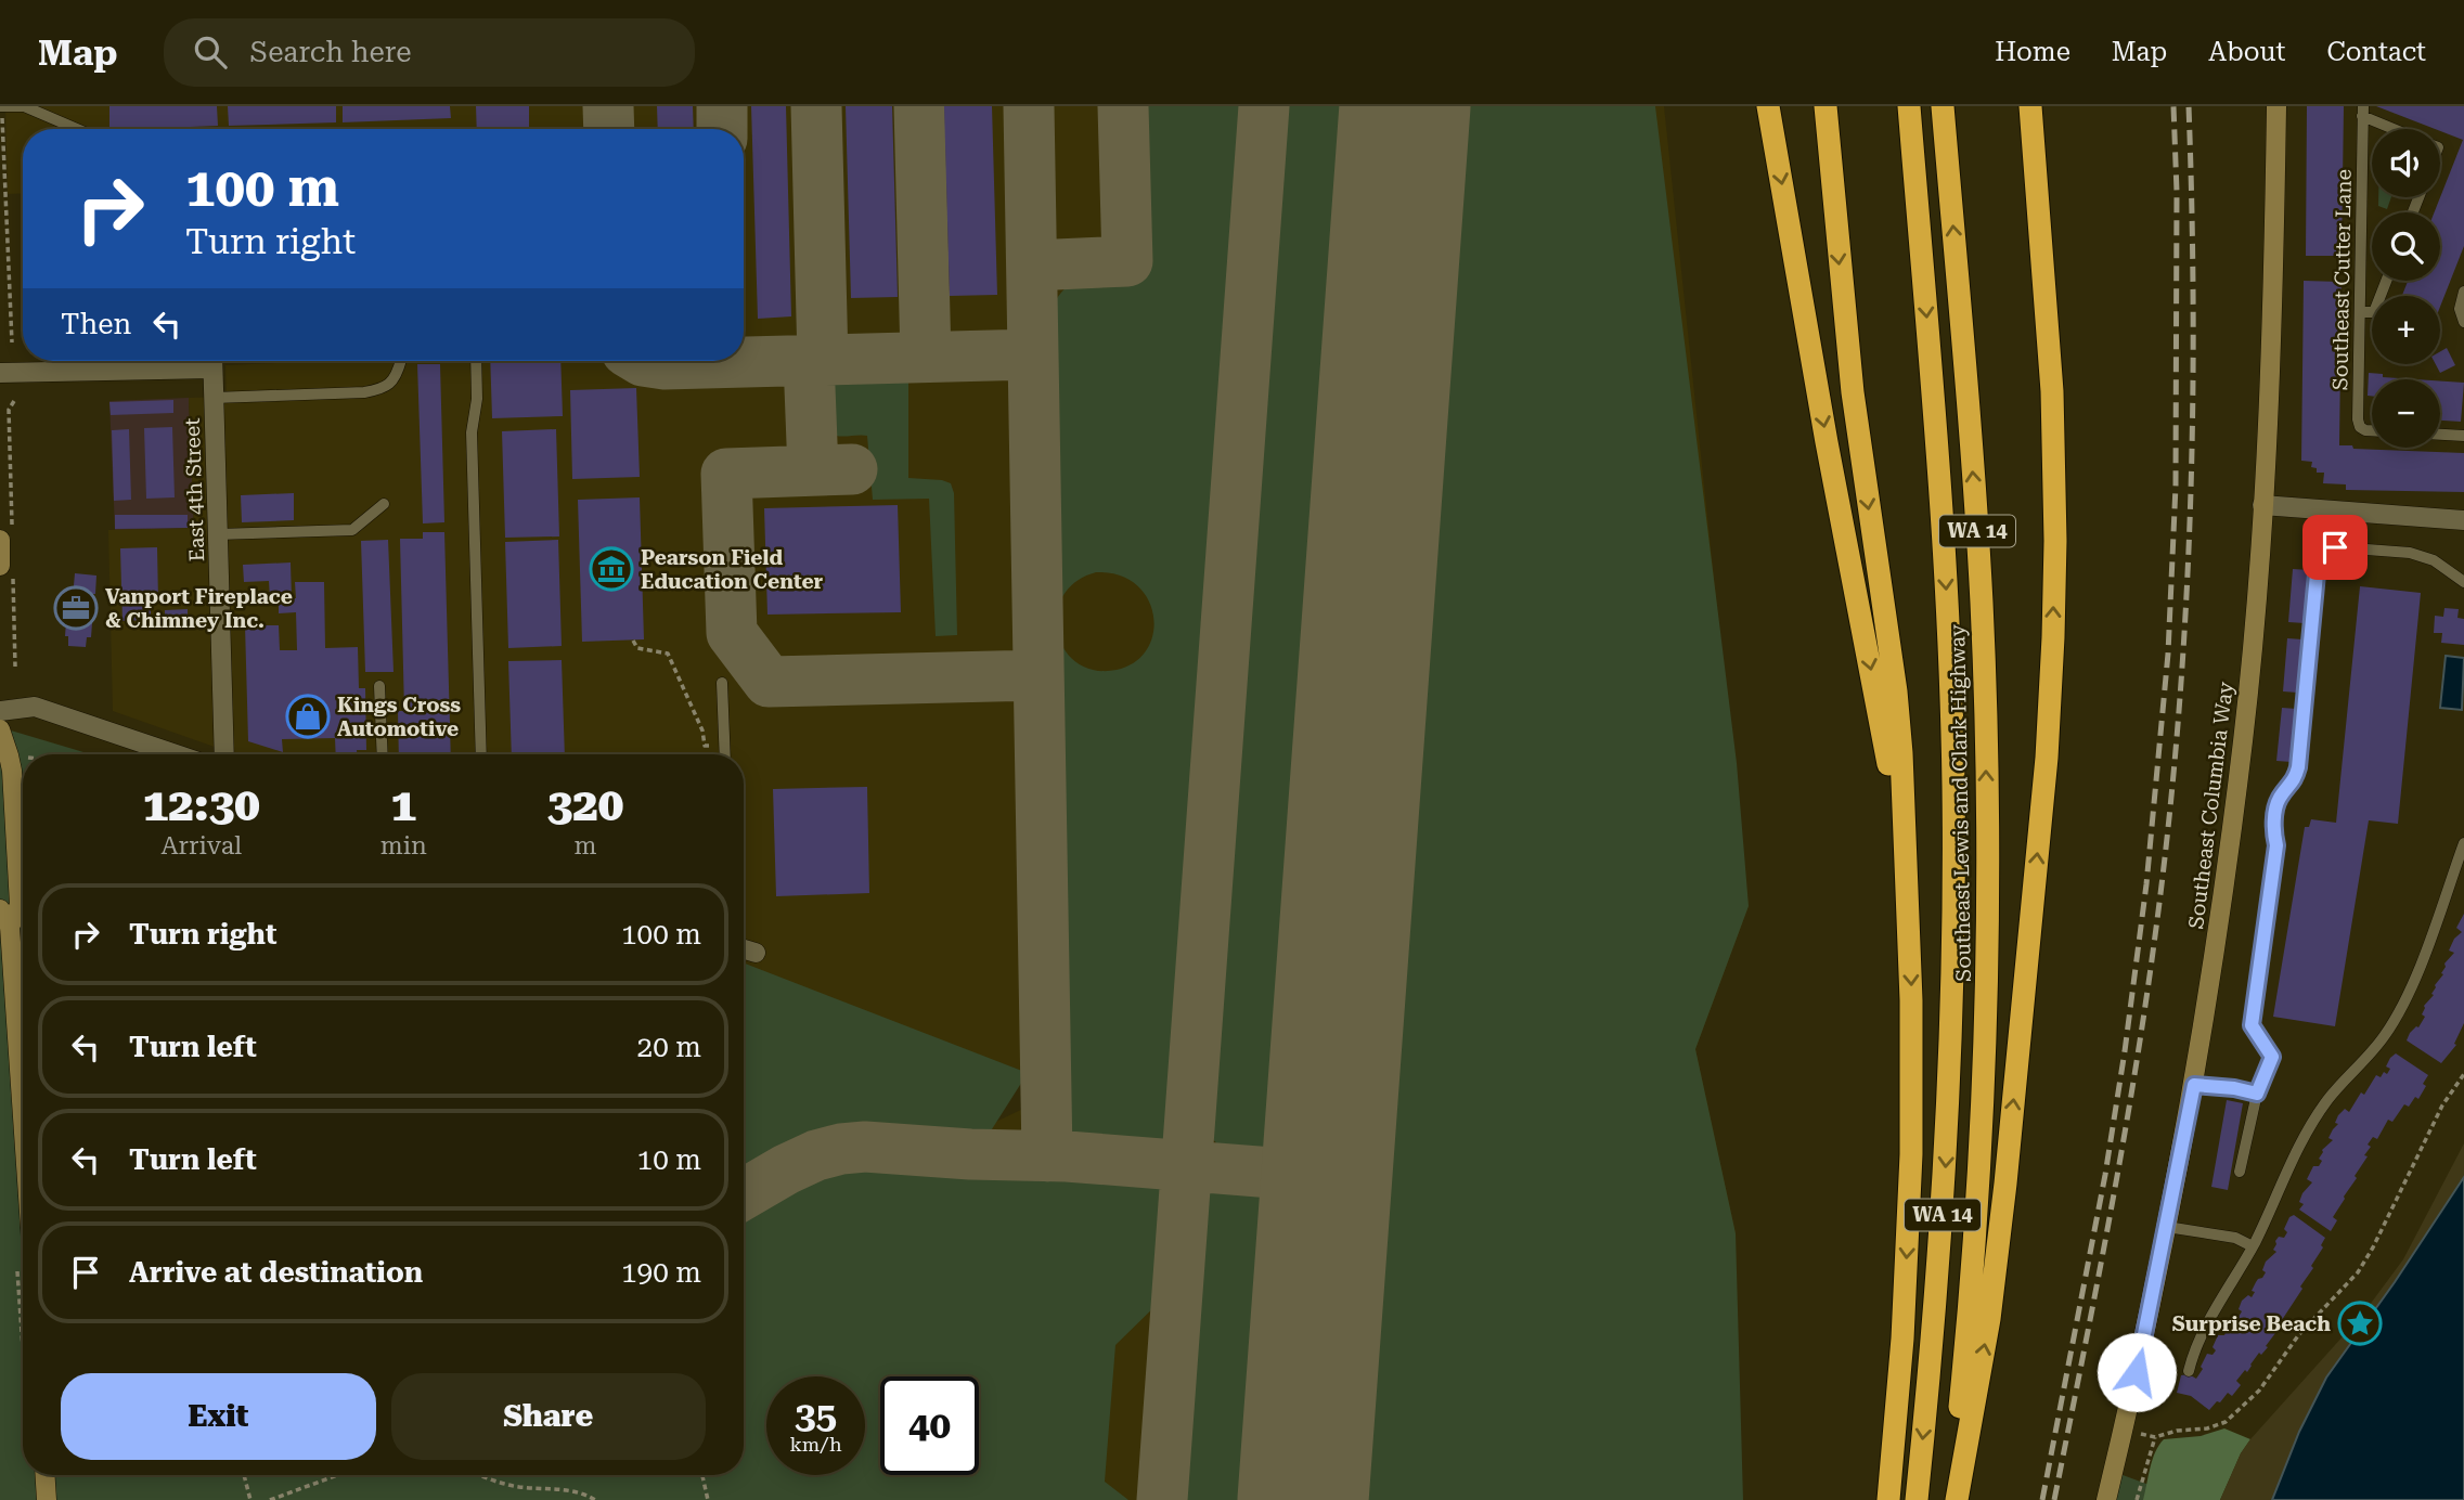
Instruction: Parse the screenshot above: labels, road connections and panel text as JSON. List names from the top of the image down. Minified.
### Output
{"streets":{"highway":["WA 14","Southeast Lewis and Clark Highway"],"street":["East 4th Street","Southeast Columbia Way"],"lane":["Southeast Cutter Lane"]},"places":{"museum":["Pearson Field Education Center"],"office":["Vanport Fireplace & Chimney Inc."],"shop":["Kings Cross Automotive"],"place":["Surprise Beach"]},"page":{"header":"Map","search":"Search here","nav":["Home","Map","About","Contact"],"map_buttons":["+","−"],"turn":["100 m","Turn right"],"then":"Then","eta":["12:30","Arrival","1","min","320","m"],"list":[{"name":"Turn right","value":"100 m"},{"name":"Turn left","value":"20 m"},{"name":"Turn left","value":"10 m"},{"name":"Arrive at destination","value":"190 m"}],"buttons":["Exit","Share"],"speed":"35 km/h","limit":"40"}}
